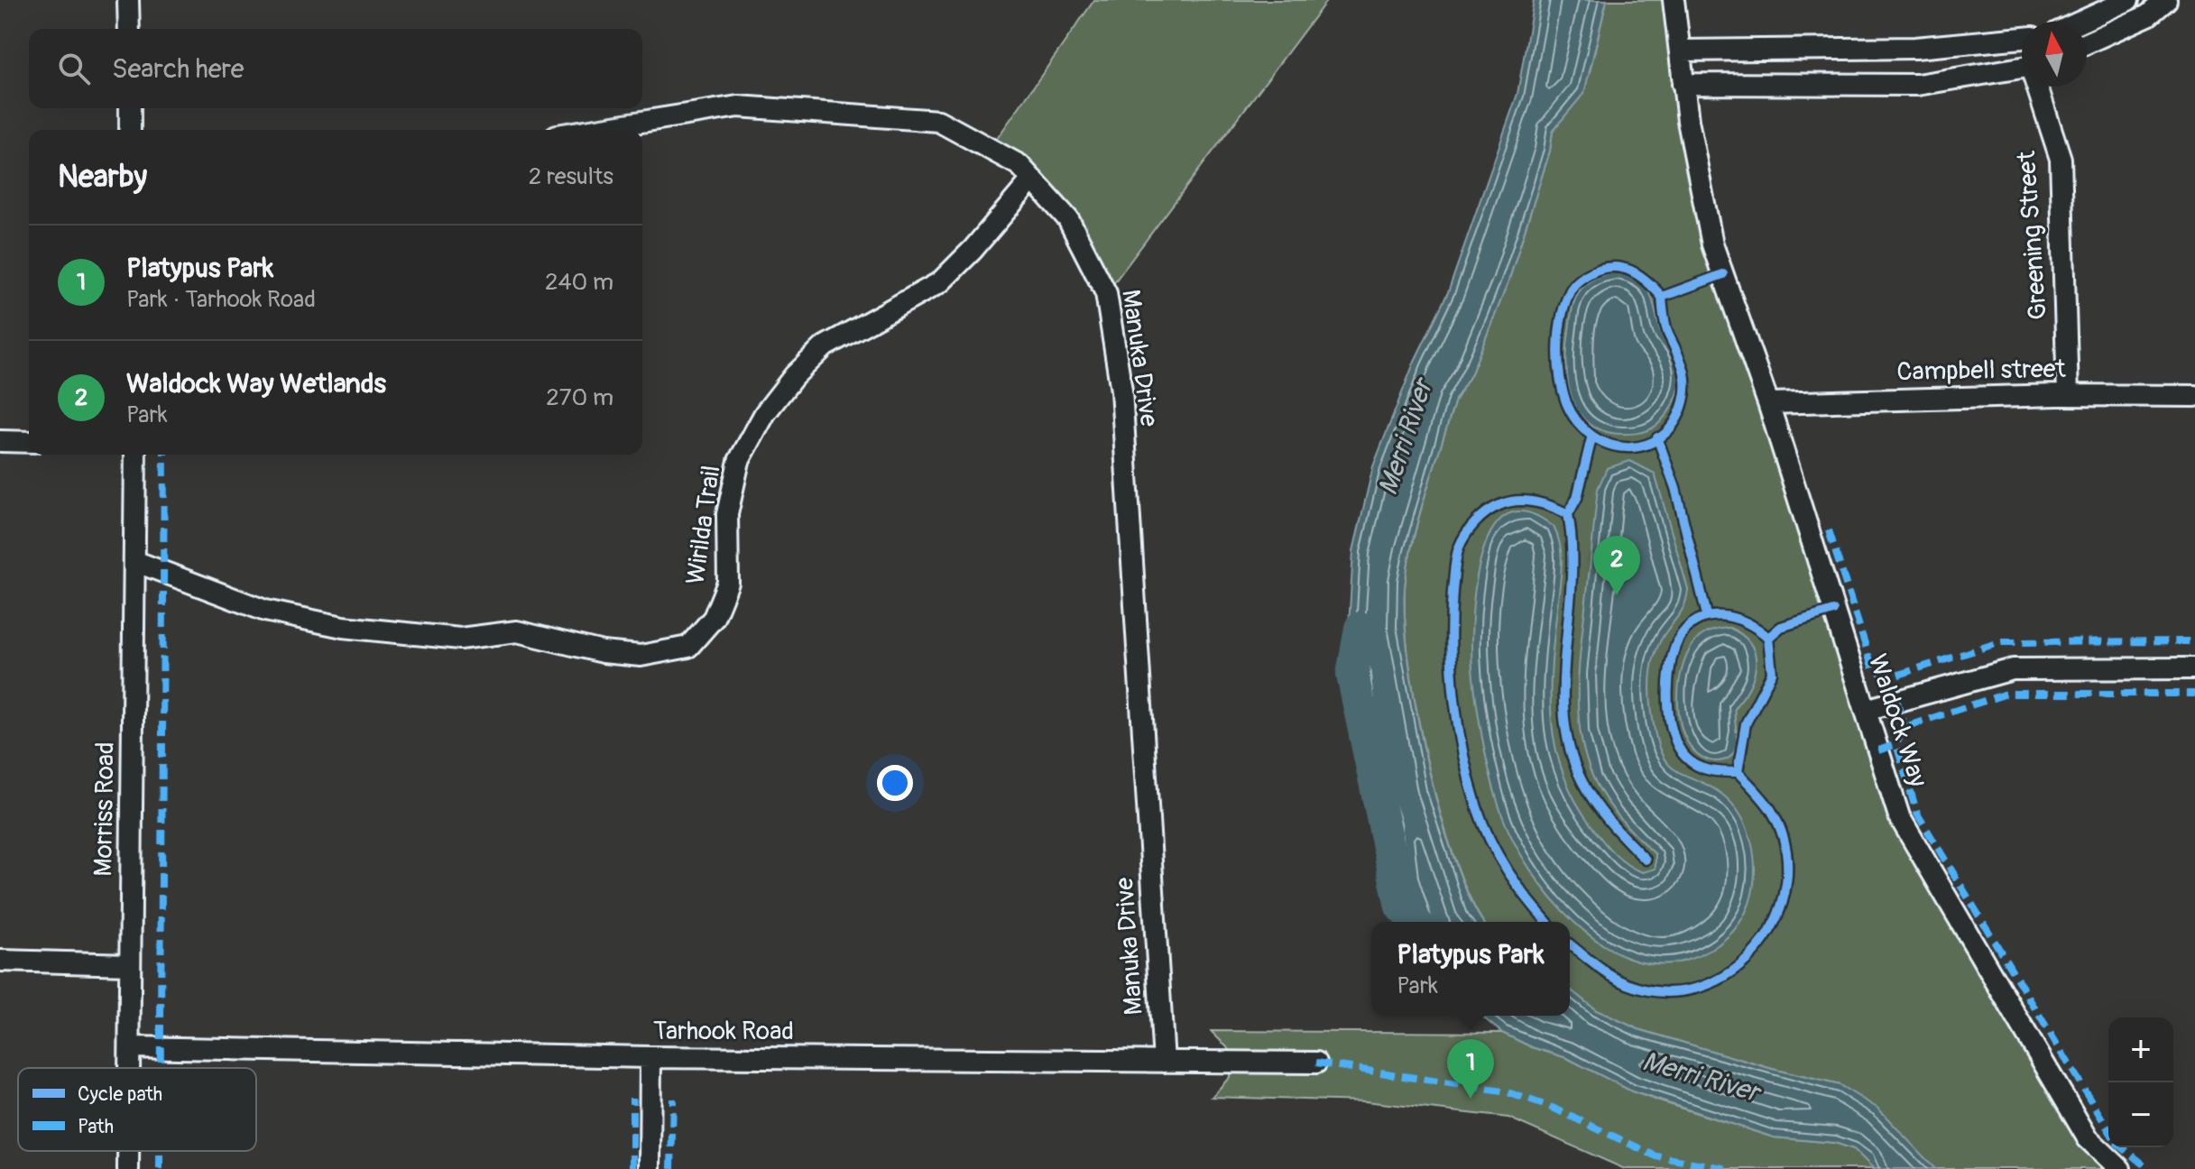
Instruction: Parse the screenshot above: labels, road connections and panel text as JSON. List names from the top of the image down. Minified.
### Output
{"streets":{"street":["Greening Street","Manuka Drive","Campbell street","Wirilda Trail","Waldock Way","Morriss Road","Tarhook Road"]},"crossings":[["Greening Street","Campbell street"],["Manuka Drive","Wirilda Trail"],["Manuka Drive","Tarhook Road"],["Campbell street","Waldock Way"],["Wirilda Trail","Morriss Road"],["Morriss Road","Tarhook Road"]],"water":["Merri River"],"legend":["Cycle path","Path"],"north":"top","page":{"search":"Search here","heading":["Nearby","2 results"],"list":[{"mark":"1","name":"Platypus Park","note":"Park · Tarhook Road","value":"240 m"},{"mark":"2","name":"Waldock Way Wetlands","note":"Park","value":"270 m"}],"pins":["2","1"],"popup":["Platypus Park","Park"],"map_buttons":["+","−"]}}
